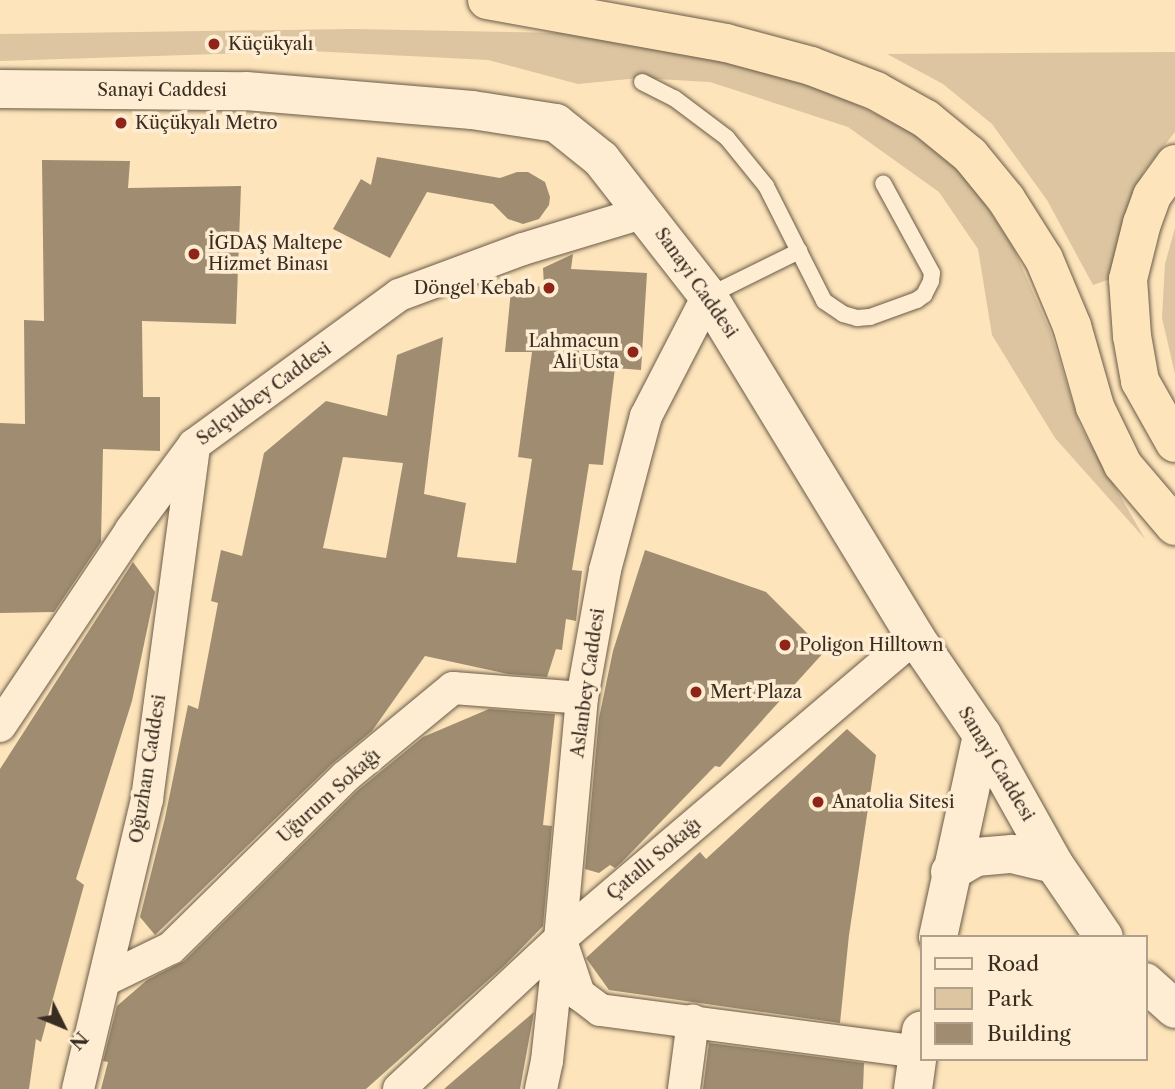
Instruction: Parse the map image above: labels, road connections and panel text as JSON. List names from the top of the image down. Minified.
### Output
{"streets":{"main road":["Sanayi Caddesi"],"street":["Selçukbey Caddesi","Aslanbey Caddesi","Oğuzhan Caddesi","Uğurum Sokağı","Çatallı Sokağı"]},"crossings":[["Sanayi Caddesi","Selçukbey Caddesi"],["Sanayi Caddesi","Aslanbey Caddesi"],["Sanayi Caddesi","Çatallı Sokağı"],["Selçukbey Caddesi","Oğuzhan Caddesi"],["Aslanbey Caddesi","Uğurum Sokağı"],["Aslanbey Caddesi","Çatallı Sokağı"],["Oğuzhan Caddesi","Uğurum Sokağı"]],"places":["Küçükyalı","Küçükyalı Metro","İGDAŞ Maltepe Hizmet Binası","Döngel Kebab","Lahmacun Ali Usta","Poligon Hilltown","Mert Plaza","Anatolia Sitesi"],"legend":["Road","Park","Building"],"north":"bottom right"}
